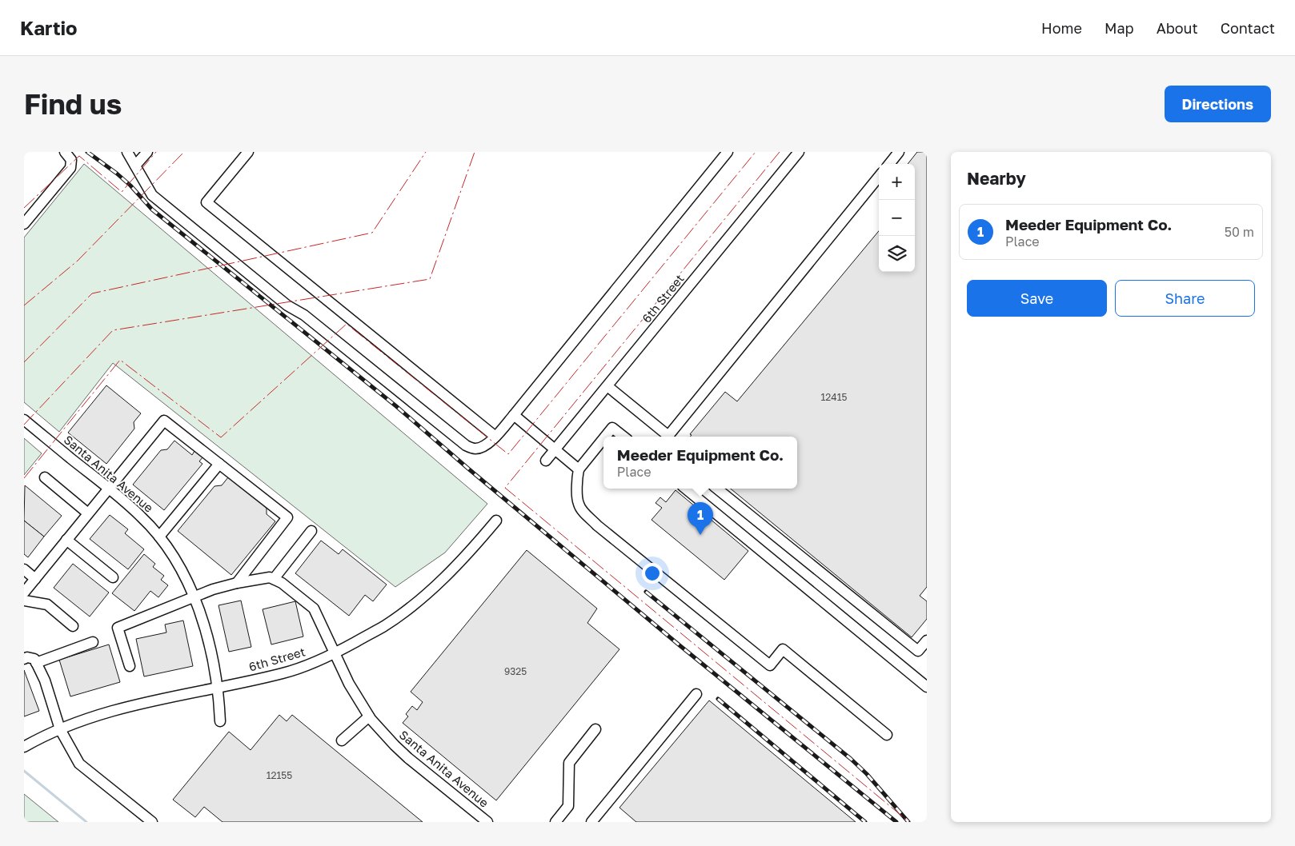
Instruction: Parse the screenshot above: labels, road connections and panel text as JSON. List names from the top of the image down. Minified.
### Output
{"streets":{"street":["6th Street","Santa Anita Avenue"]},"crossings":[["6th Street","Santa Anita Avenue"]],"house_numbers":["12415","9325","12155"],"page":{"header":"Kartio","nav":["Home","Map","About","Contact"],"buttons":["Directions",["Save","Share"]],"title":"Find us","heading":"Nearby","map_buttons":["+","−"],"list":[{"mark":"1","name":"Meeder Equipment Co.","note":"Place","value":"50 m"}],"popup":["Meeder Equipment Co.","Place"],"pins":"1"}}
